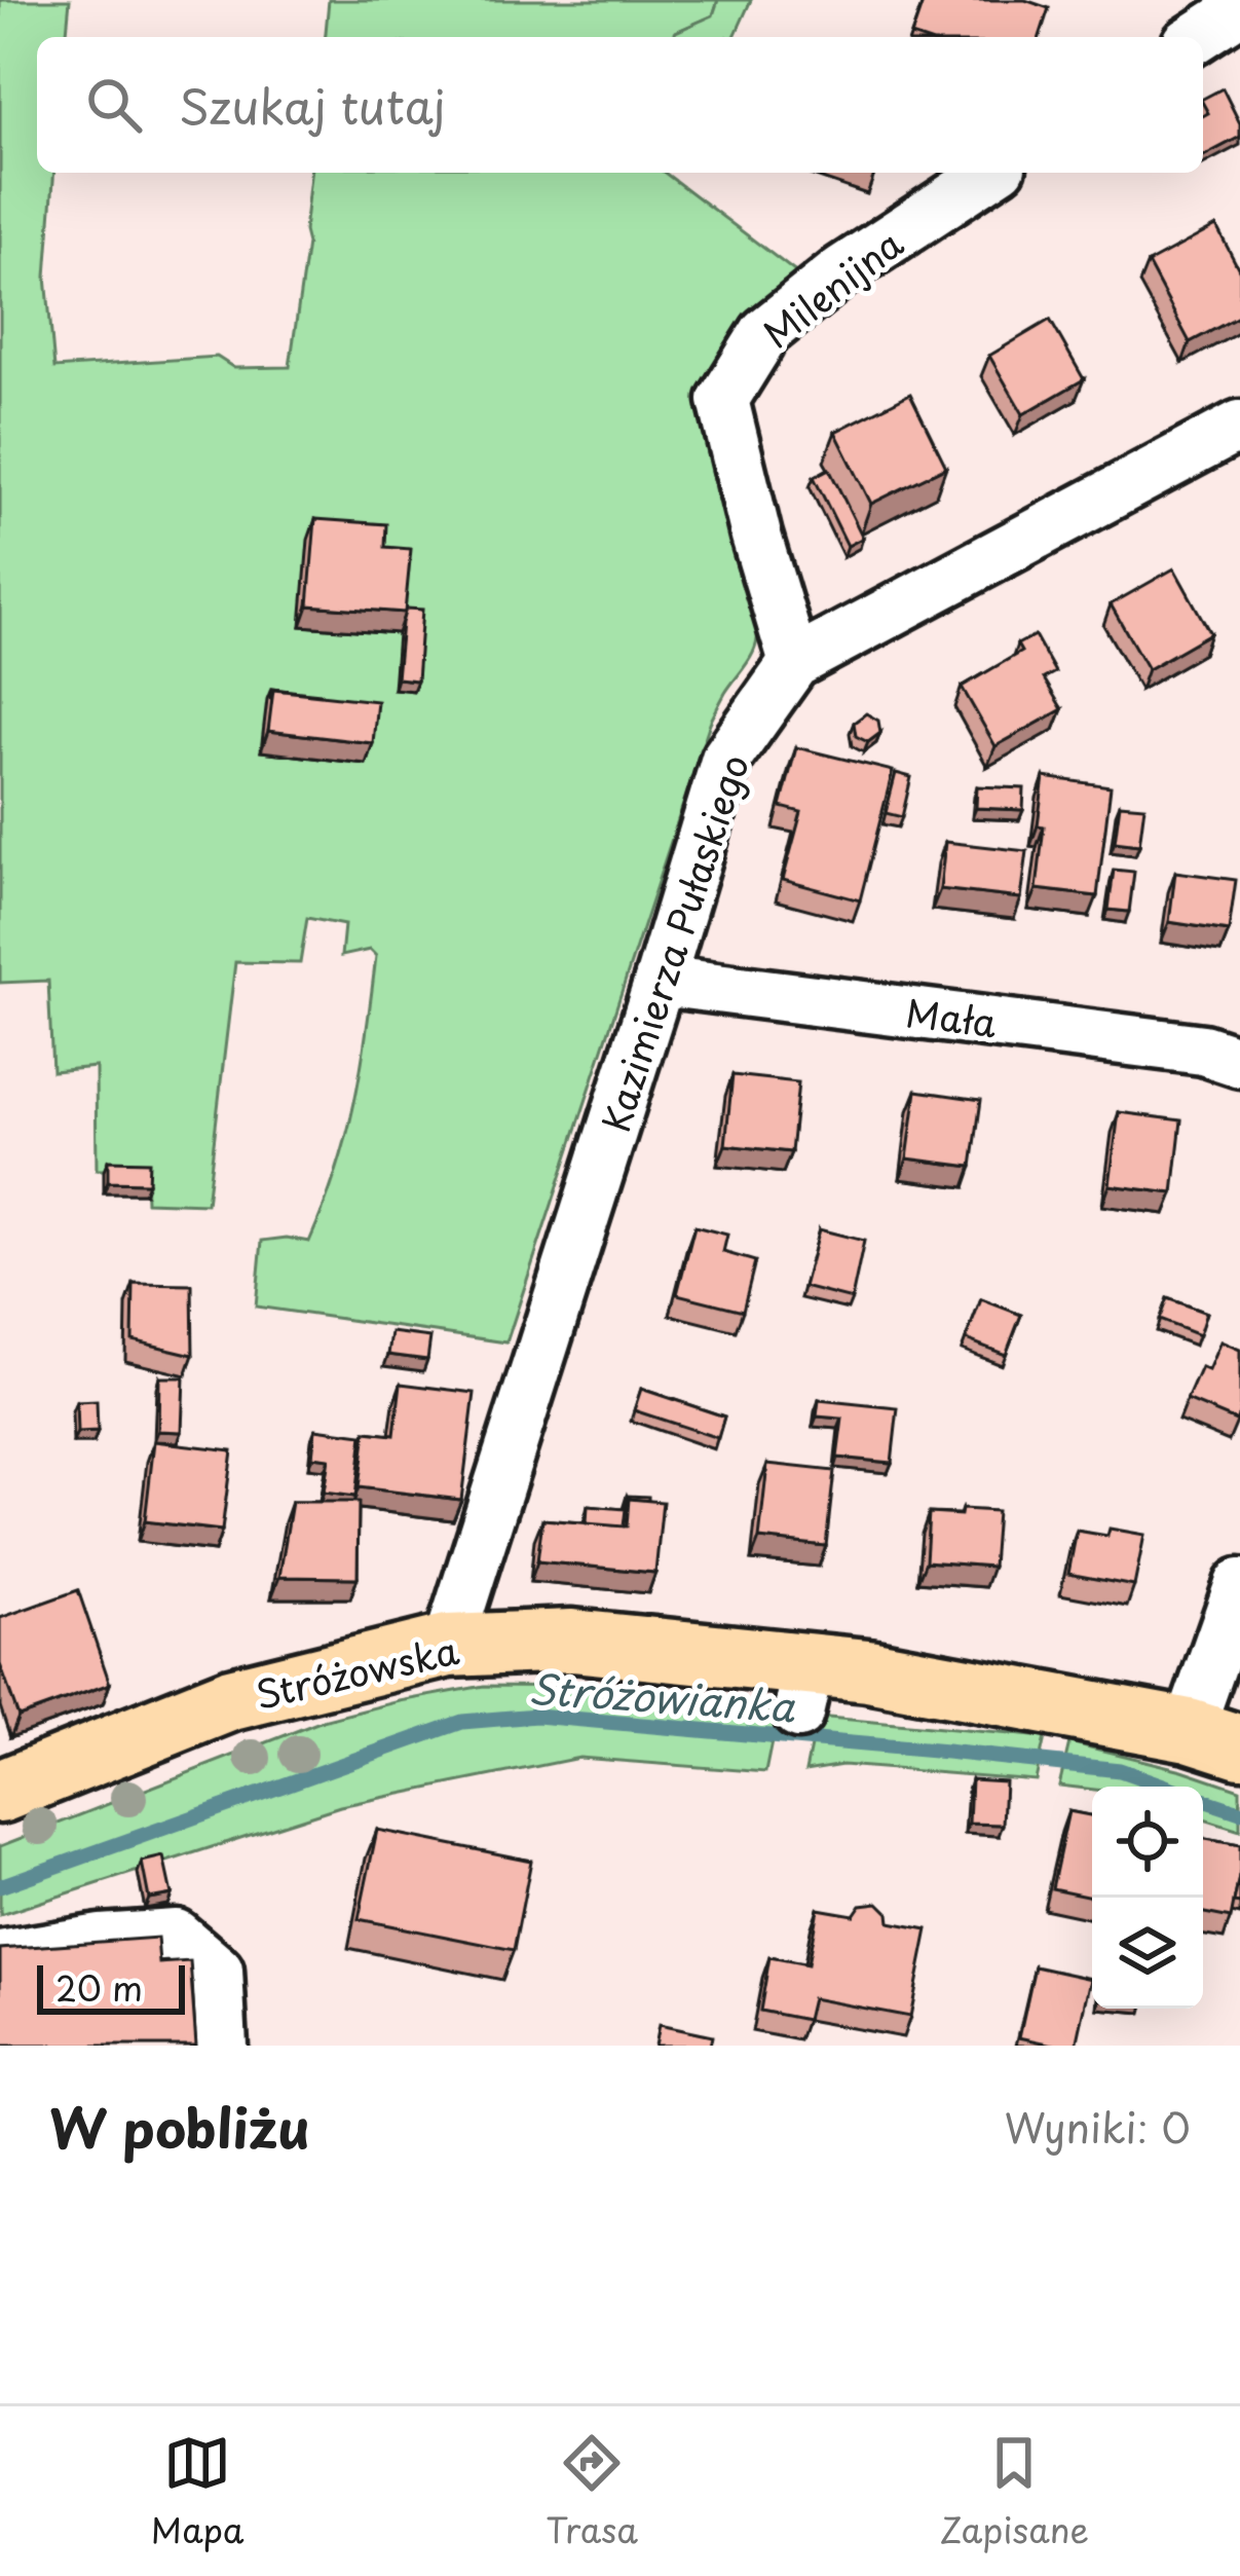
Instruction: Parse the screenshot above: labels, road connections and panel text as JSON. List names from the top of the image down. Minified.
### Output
{"streets":{"main road":["Stróżowska"],"street":["Milenijna","Kazimierza Pułaskiego","Mała"]},"crossings":[["Milenijna","Kazimierza Pułaskiego"],["Kazimierza Pułaskiego","Mała"],["Kazimierza Pułaskiego","Stróżowska"]],"water":["Stróżowianka"],"scale_bar":"20 m","page":{"search":"Szukaj tutaj","scale":"20 m","heading":["W pobliżu","Wyniki: 0"],"nav":["Mapa","Trasa","Zapisane"]}}
